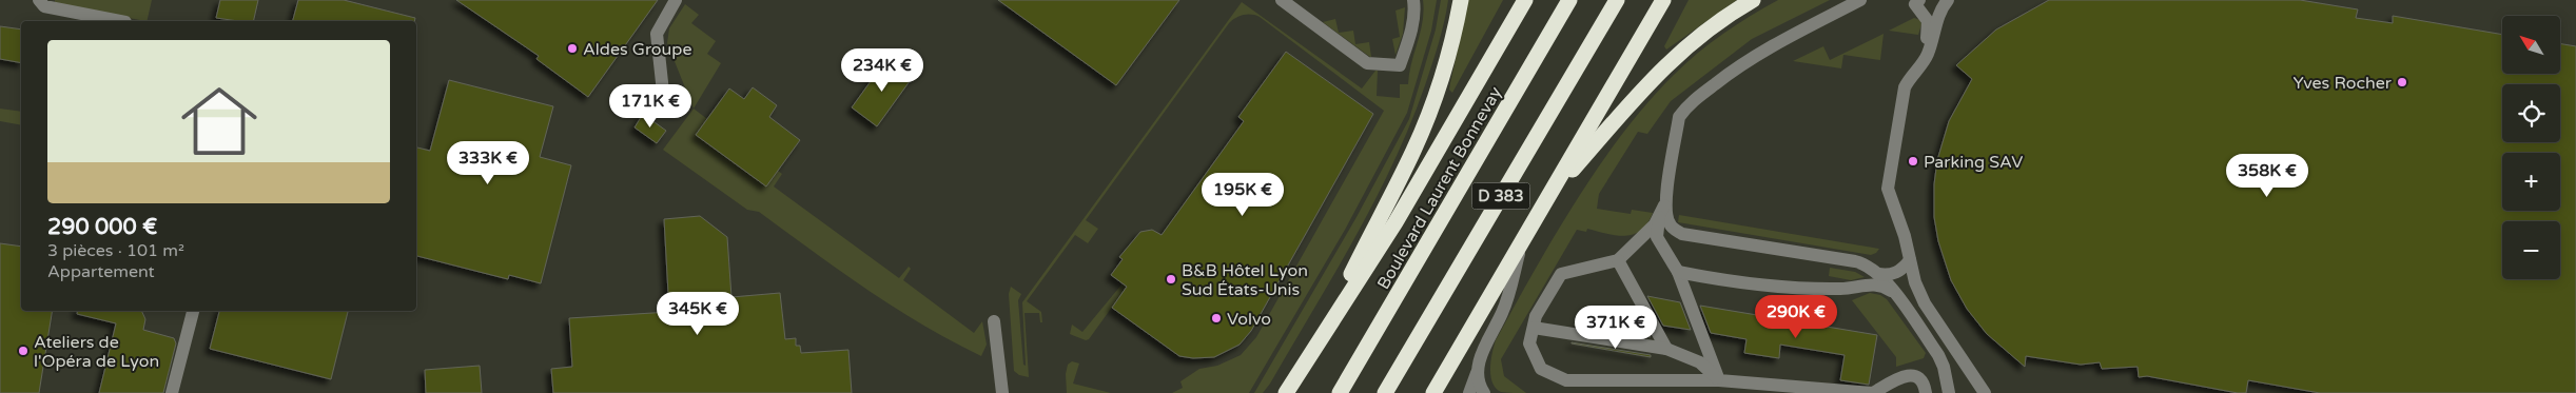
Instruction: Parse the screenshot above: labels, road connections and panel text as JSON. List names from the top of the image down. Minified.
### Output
{"streets":{"highway":["Boulevard Laurent Bonnevay","D 383"]},"places":["Aldes Groupe","Yves Rocher","Parking SAV","B&B Hôtel Lyon Sud États-Unis","Volvo","Ateliers de l'Opéra de Lyon"],"north":"top left","page":{"map_buttons":["+","−"],"list":[{"name":"290 000 €","note":"3 pièces · 101 m² · Appartement"}],"price":["234K €","171K €","333K €","358K €","195K €","345K €","290K €","371K €"]}}
